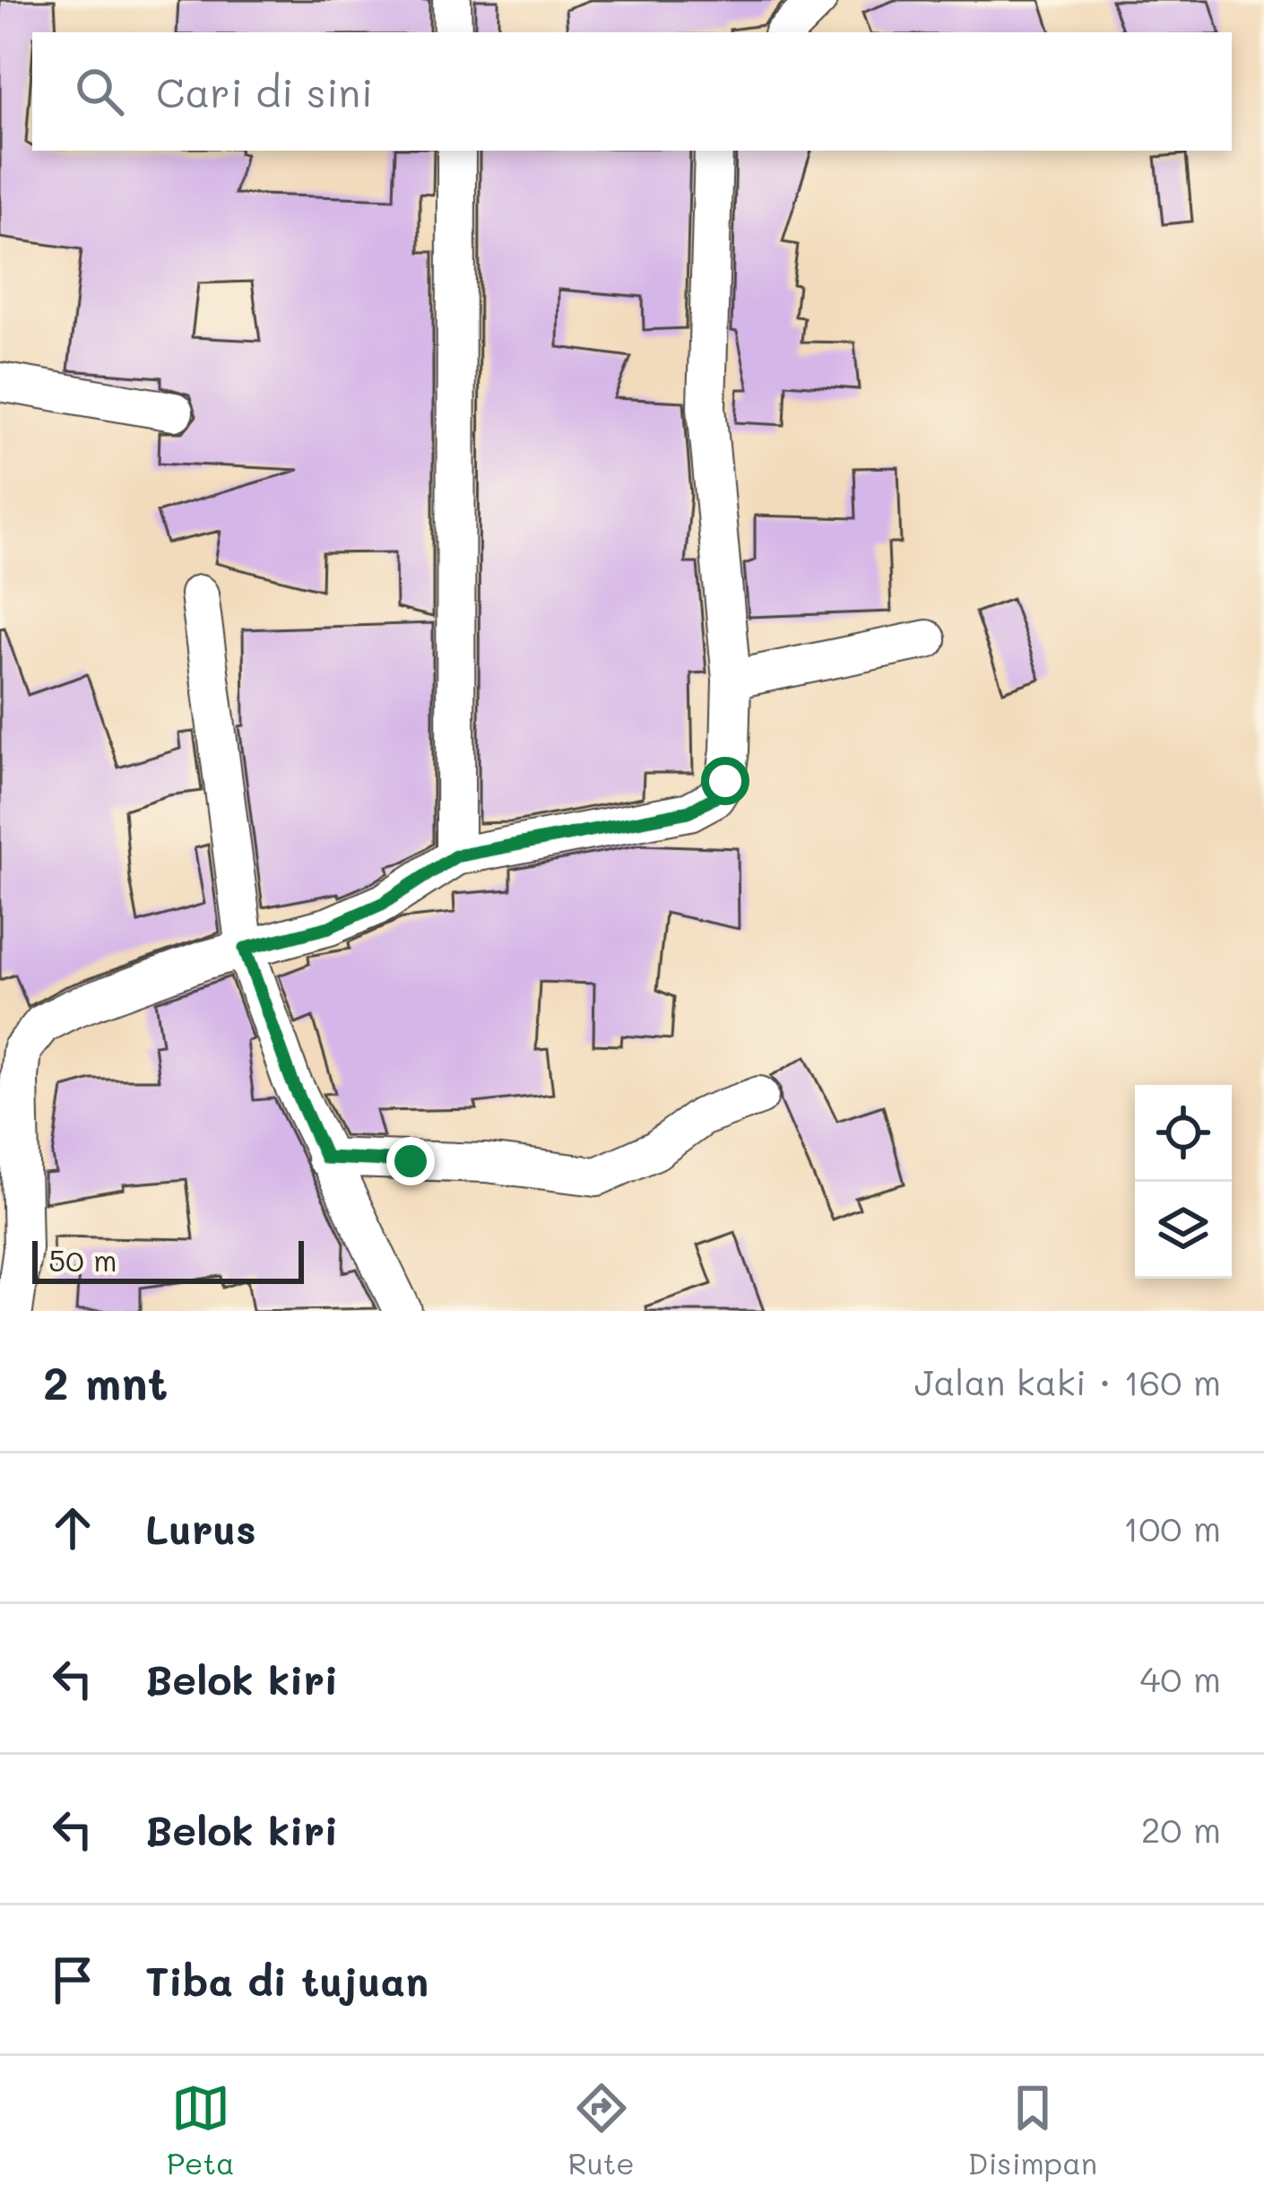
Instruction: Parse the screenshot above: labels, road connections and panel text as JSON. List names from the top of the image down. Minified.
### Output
{"scale_bar":"50 m","page":{"search":"Cari di sini","scale":"50 m","heading":["2 mnt","Jalan kaki · 160 m"],"list":[["Lurus","100 m"],["Belok kiri","40 m"],["Belok kiri","20 m"],"Tiba di tujuan"],"nav":["Peta","Rute","Disimpan"]}}
